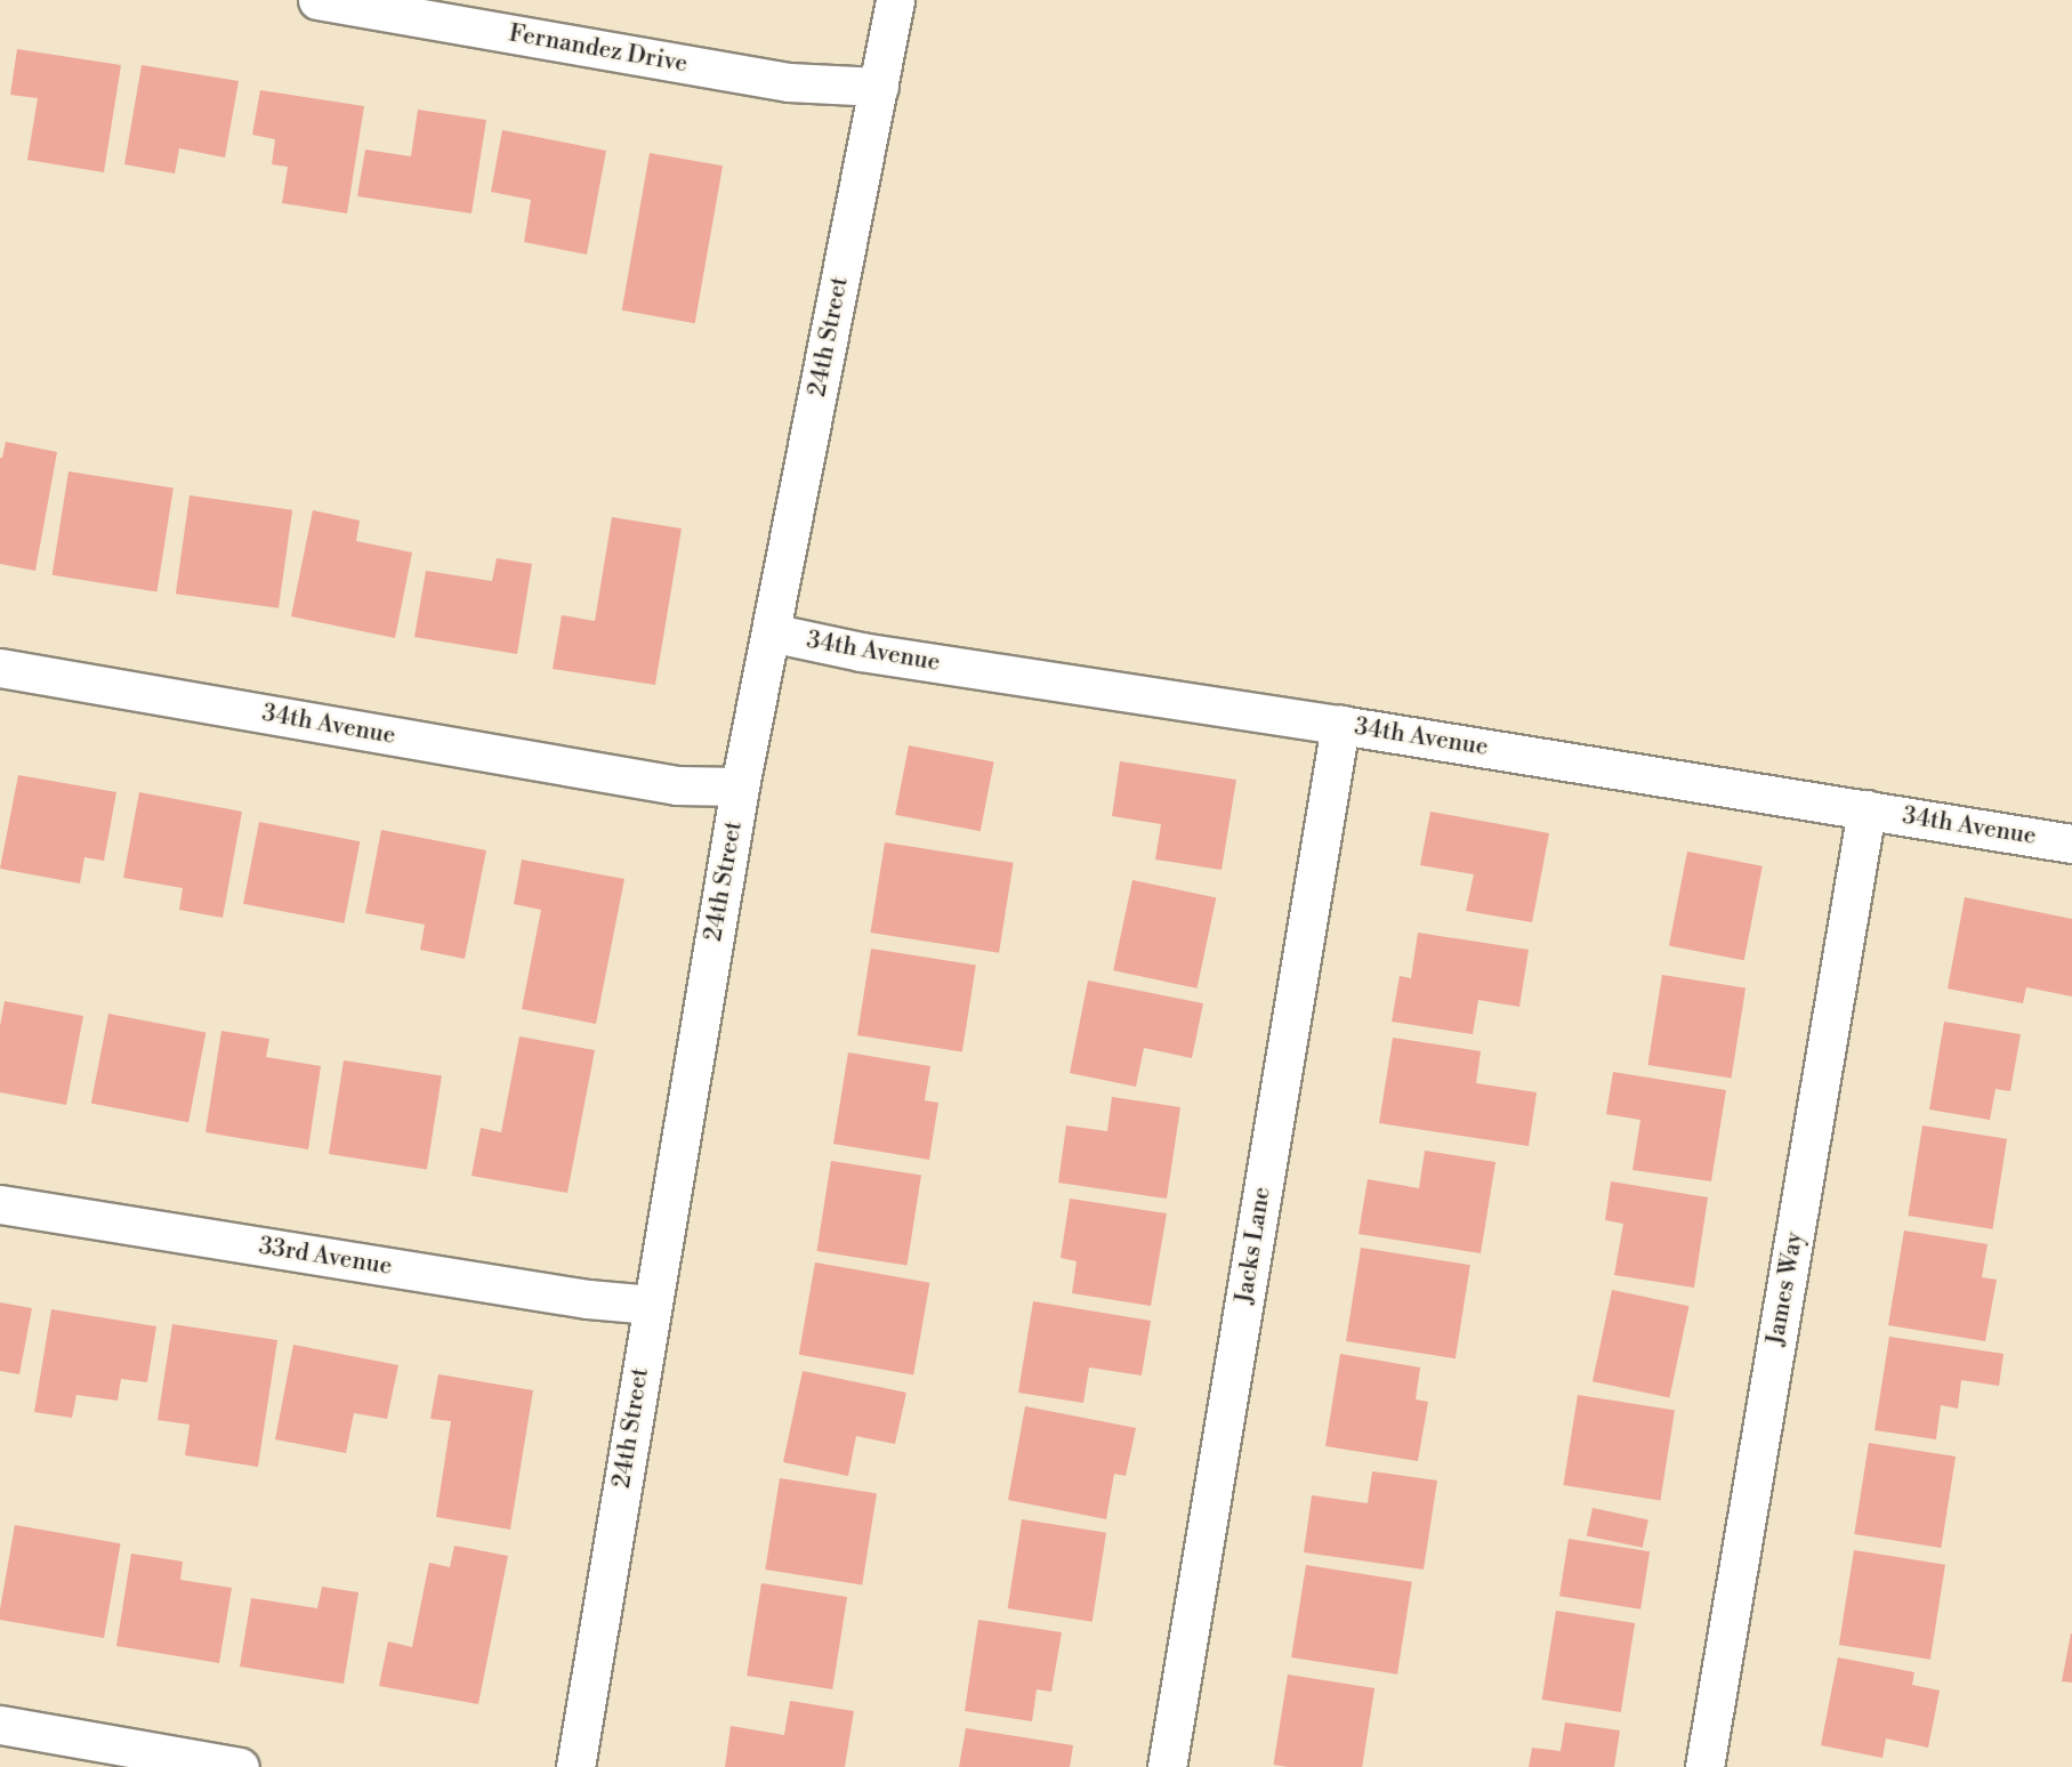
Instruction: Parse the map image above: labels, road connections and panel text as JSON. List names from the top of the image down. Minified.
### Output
{"streets":{"street":["Fernandez Drive","24th Street","34th Avenue","Jacks Lane","33rd Avenue","James Way"]},"crossings":[["Fernandez Drive","24th Street"],["24th Street","34th Avenue"],["24th Street","33rd Avenue"],["34th Avenue","Jacks Lane"],["34th Avenue","James Way"]]}
